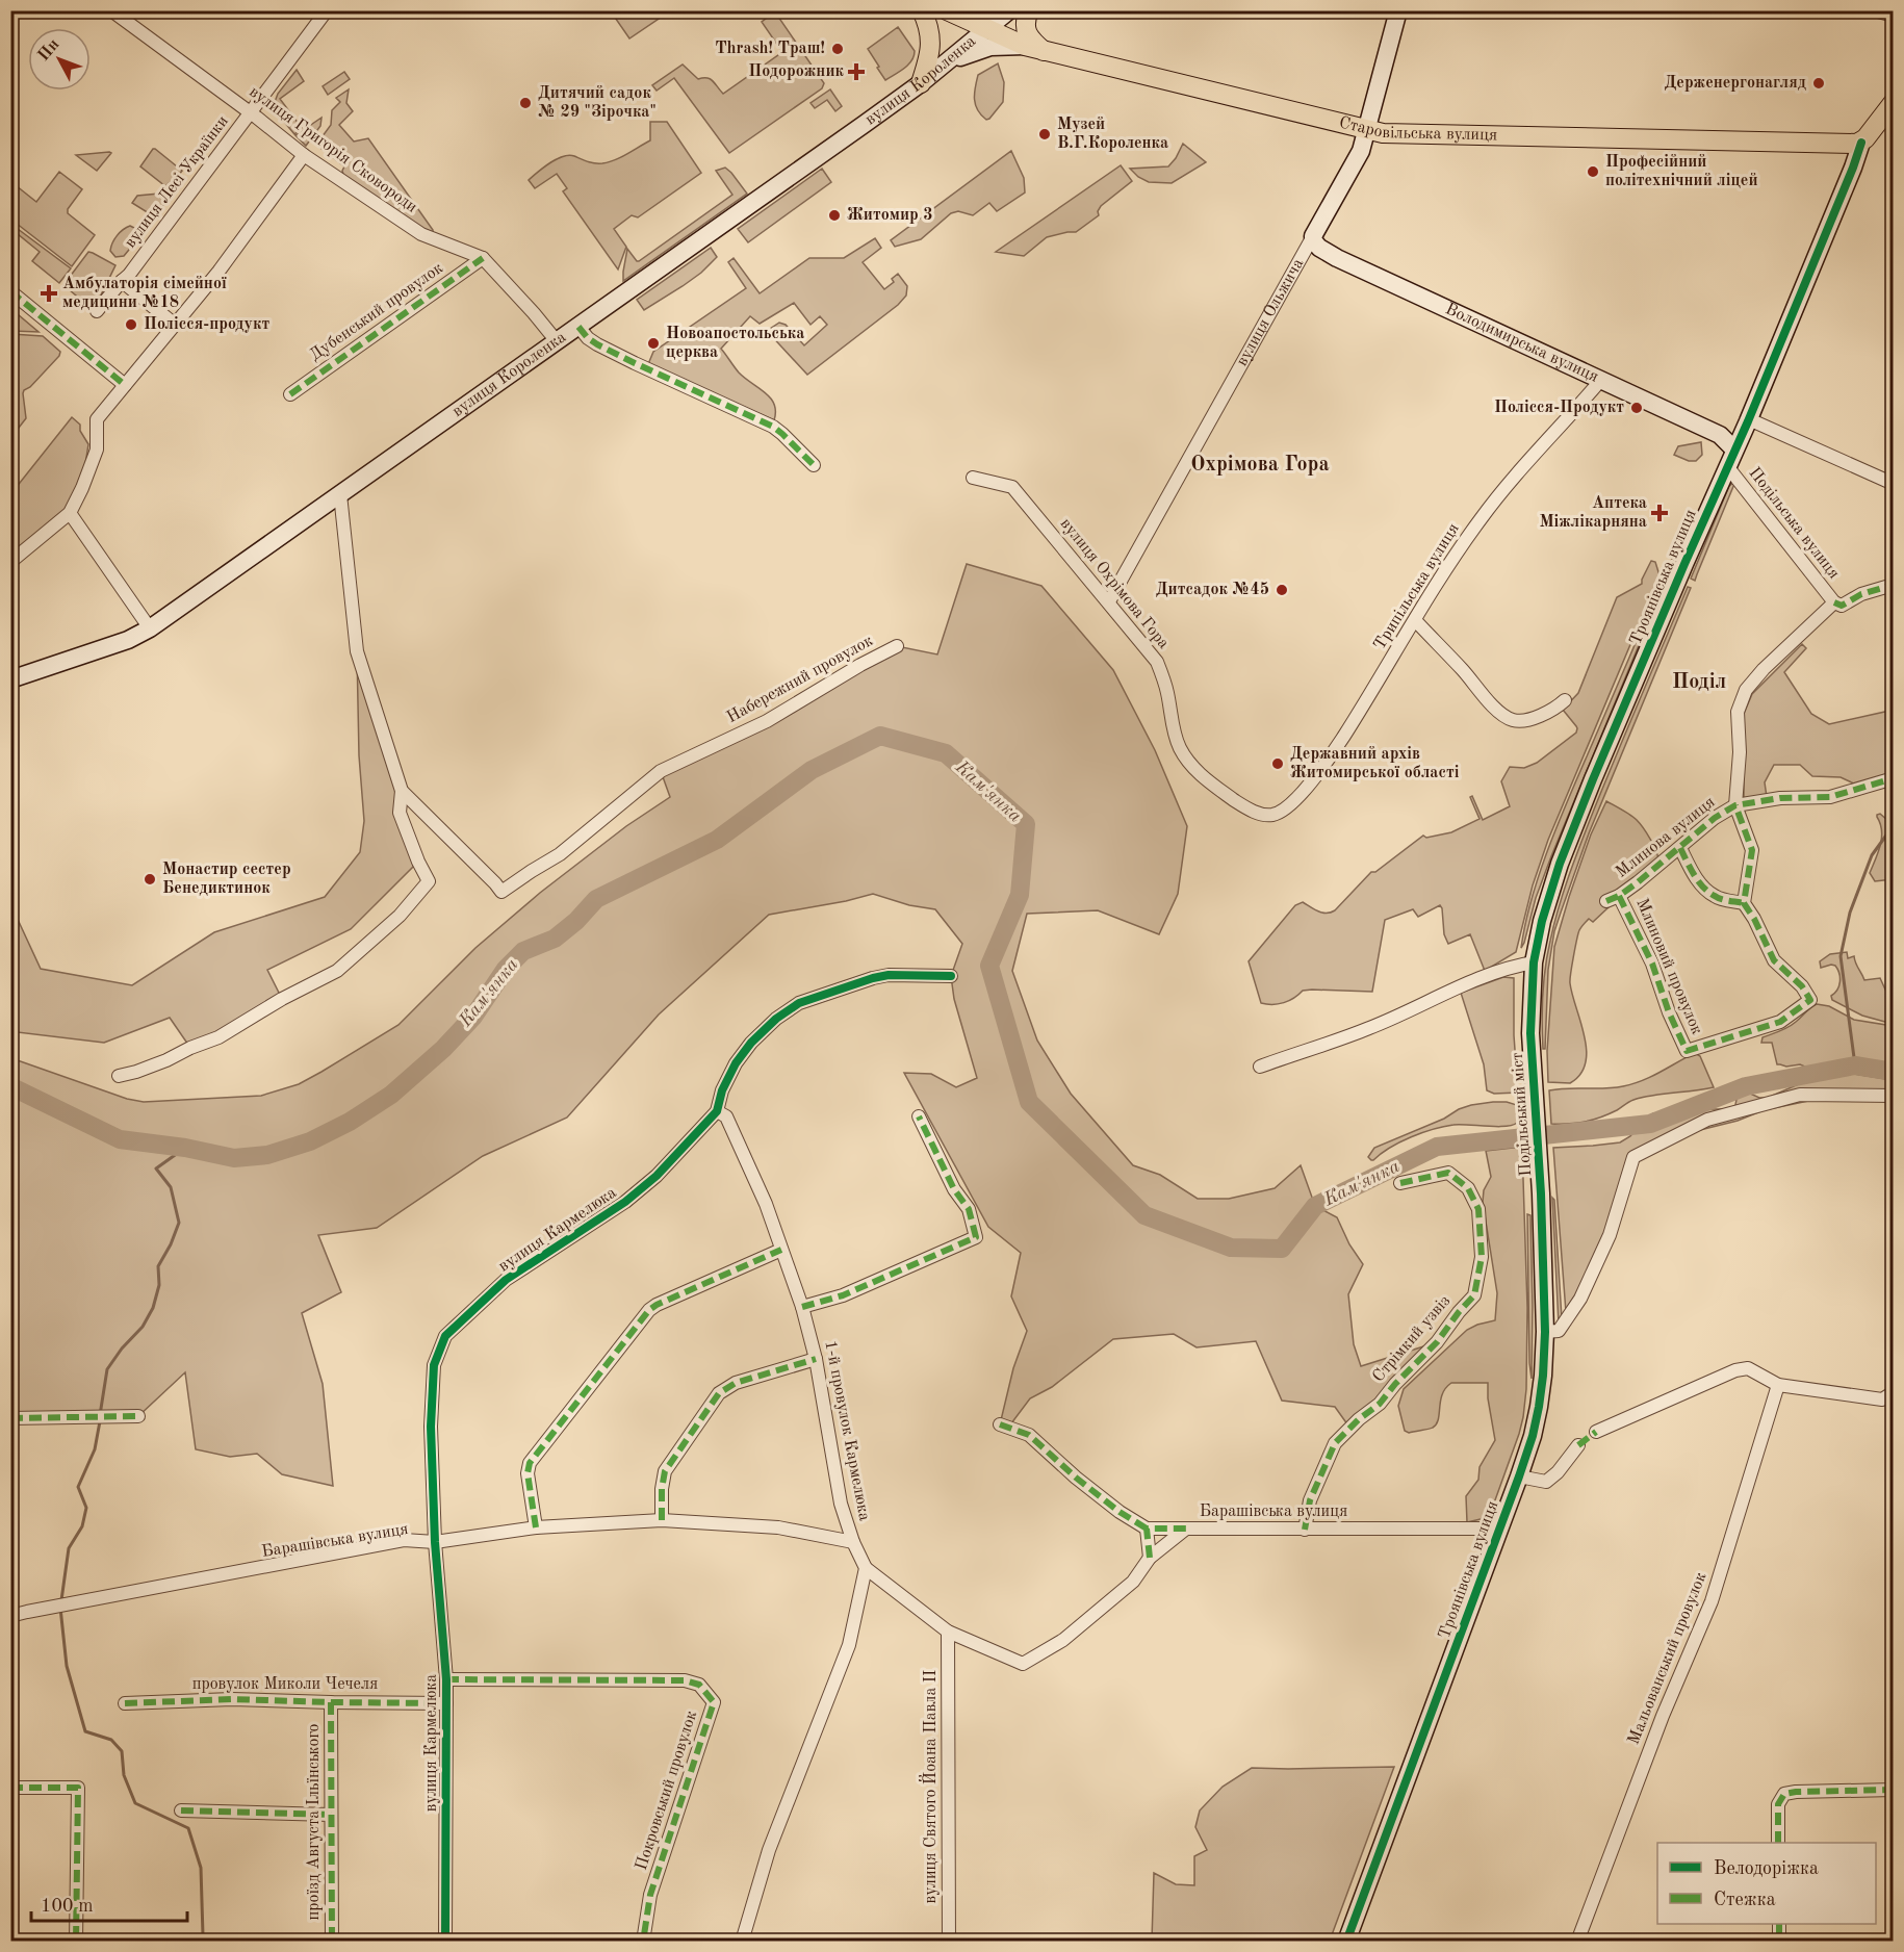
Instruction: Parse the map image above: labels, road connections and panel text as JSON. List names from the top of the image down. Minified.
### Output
{"streets":{"main road":["Старовільська вулиця","Троянівська вулиця"],"street":["вулиця Короленка","вулиця Григорія Сковороди","вулиця Лесі Українки","Дубенський провулок","вулиця Ольжича","Володимирська вулиця","Подільська вулиця","вулиця Охрімова Гора","Трипільська вулиця","Набережний провулок","Млинова вулиця","Млиновий провулок","Подільський міст","вулиця Кармелюка","Стрімкий узвіз","1-й провулок Кармелюка","Барашівська вулиця","Мальованський провулок","провулок Миколи Чечеля","вулиця Святого Йоана Павла II","Покровський провулок","проїзд Августа Ільїнського"]},"crossings":[["вулиця Короленка","Старовільська вулиця"],["вулиця Короленка","вулиця Григорія Сковороди"],["вулиця Короленка","Набережний провулок"],["Старовільська вулиця","вулиця Ольжича"],["Старовільська вулиця","Троянівська вулиця"],["вулиця Григорія Сковороди","вулиця Лесі Українки"],["вулиця Григорія Сковороди","Дубенський провулок"],["вулиця Ольжича","Володимирська вулиця"],["вулиця Ольжича","вулиця Охрімова Гора"],["Володимирська вулиця","Троянівська вулиця"],["Володимирська вулиця","Трипільська вулиця"],["Подільська вулиця","Троянівська вулиця"],["Подільська вулиця","Млинова вулиця"],["Подільська вулиця","Млиновий провулок"],["Троянівська вулиця","Подільський міст"],["Троянівська вулиця","Барашівська вулиця"],["вулиця Охрімова Гора","Трипільська вулиця"],["Млинова вулиця","Млиновий провулок"],["вулиця Кармелюка","1-й провулок Кармелюка"],["вулиця Кармелюка","Барашівська вулиця"],["вулиця Кармелюка","провулок Миколи Чечеля"],["вулиця Кармелюка","Покровський провулок"],["Стрімкий узвіз","Барашівська вулиця"],["1-й провулок Кармелюка","Барашівська вулиця"],["Барашівська вулиця","вулиця Святого Йоана Павла II"],["провулок Миколи Чечеля","проїзд Августа Ільїнського"]],"districts":["Охрімова Гора","Поділ"],"water":["Кам'янка"],"places":{"other":["Thrash! Траш!","Держенергонагляд","Дитячий садок № 29 \"Зірочка\"","Музей В.Г.Короленка","Професійний політехнічний ліцей","Житомир 3","Полісся-продукт","Новоапостольська церква","Полісся-Продукт","Дитсадок №45","Державний архів Житомирської області","Монастир сестер Бенедиктинок"],"health":["Подорожник","Амбулаторія сімейної медицини №18","Аптека Міжлікарняна"]},"legend":["Велодоріжка","Стежка"],"scale_bar":"100 m","north":"top left"}
